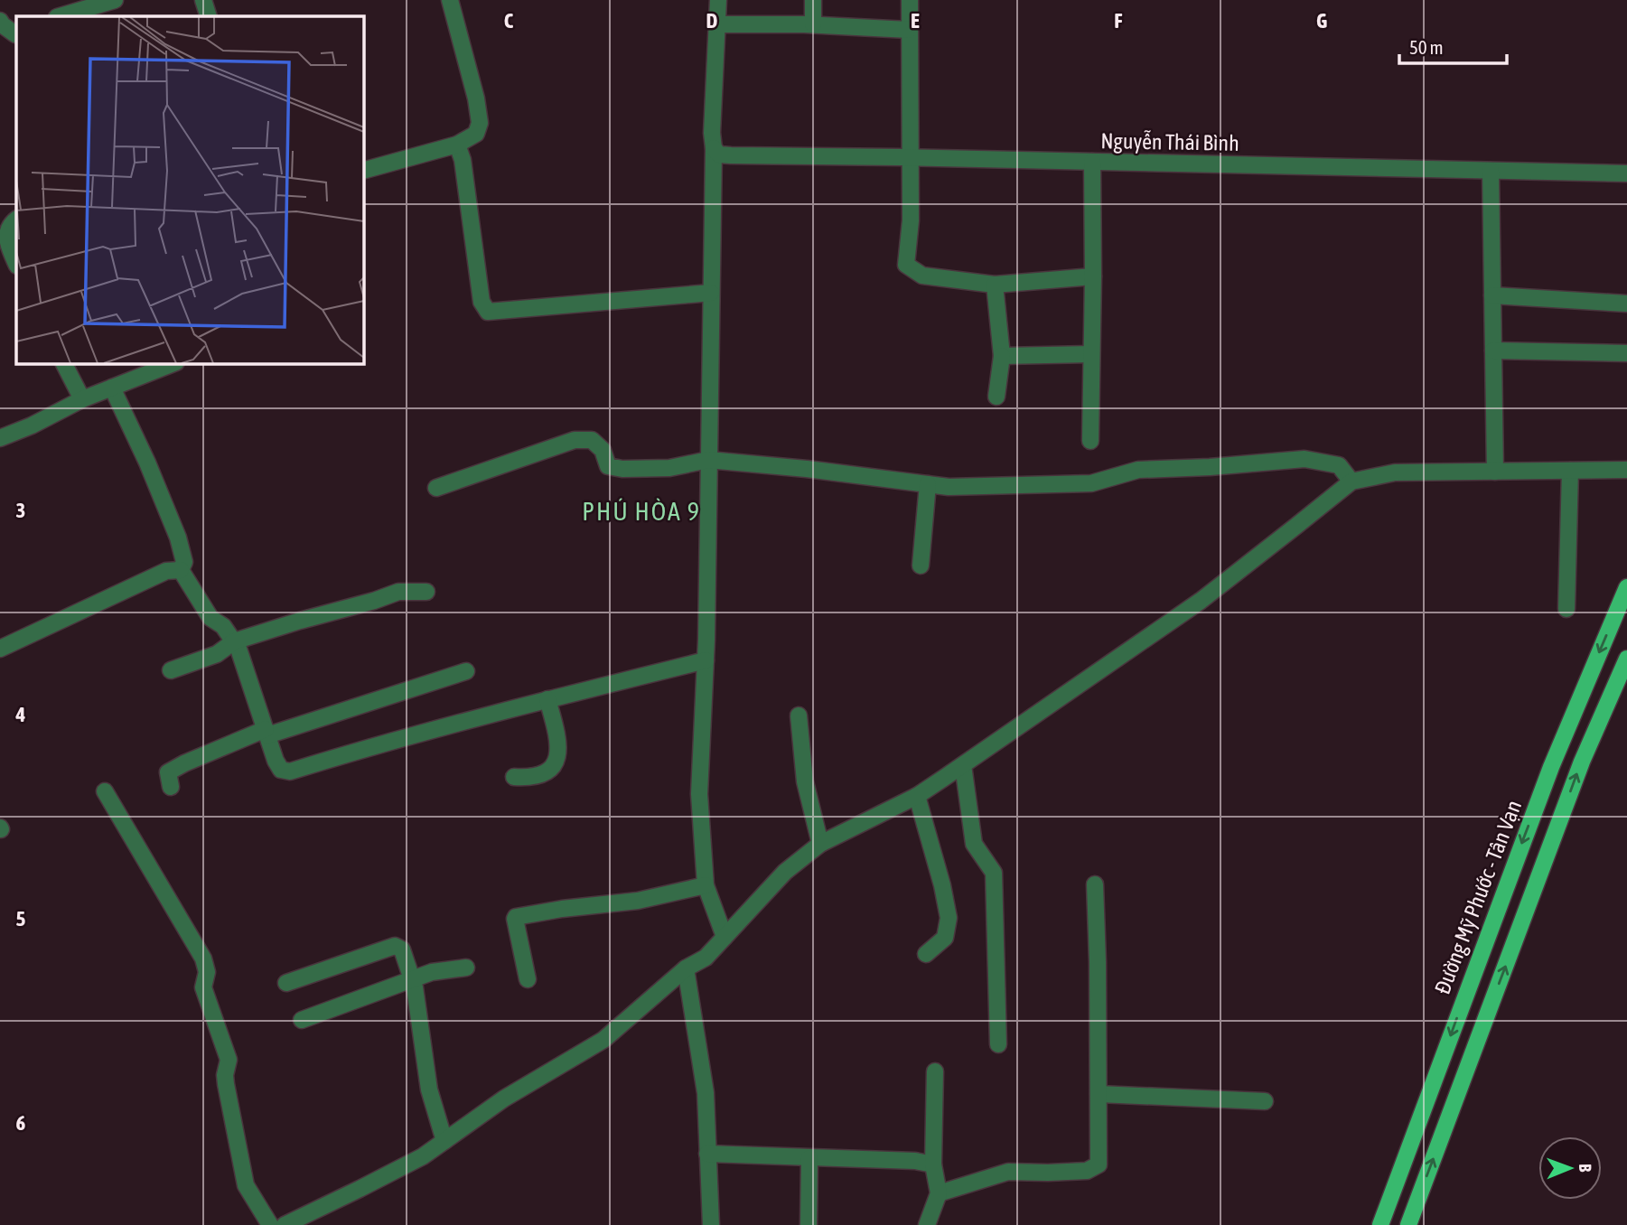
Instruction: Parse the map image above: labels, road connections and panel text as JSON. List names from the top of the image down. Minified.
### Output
{"streets":{"main road":["Đường Mỹ Phước - Tân Vạn"],"street":["Nguyễn Thái Bình"]},"districts":["PHÚ HÒA 9"],"scale_bar":"50 m","north":"right","grid":{"columns":["C","D","E","F","G"],"rows":["3","4","5","6"]}}
